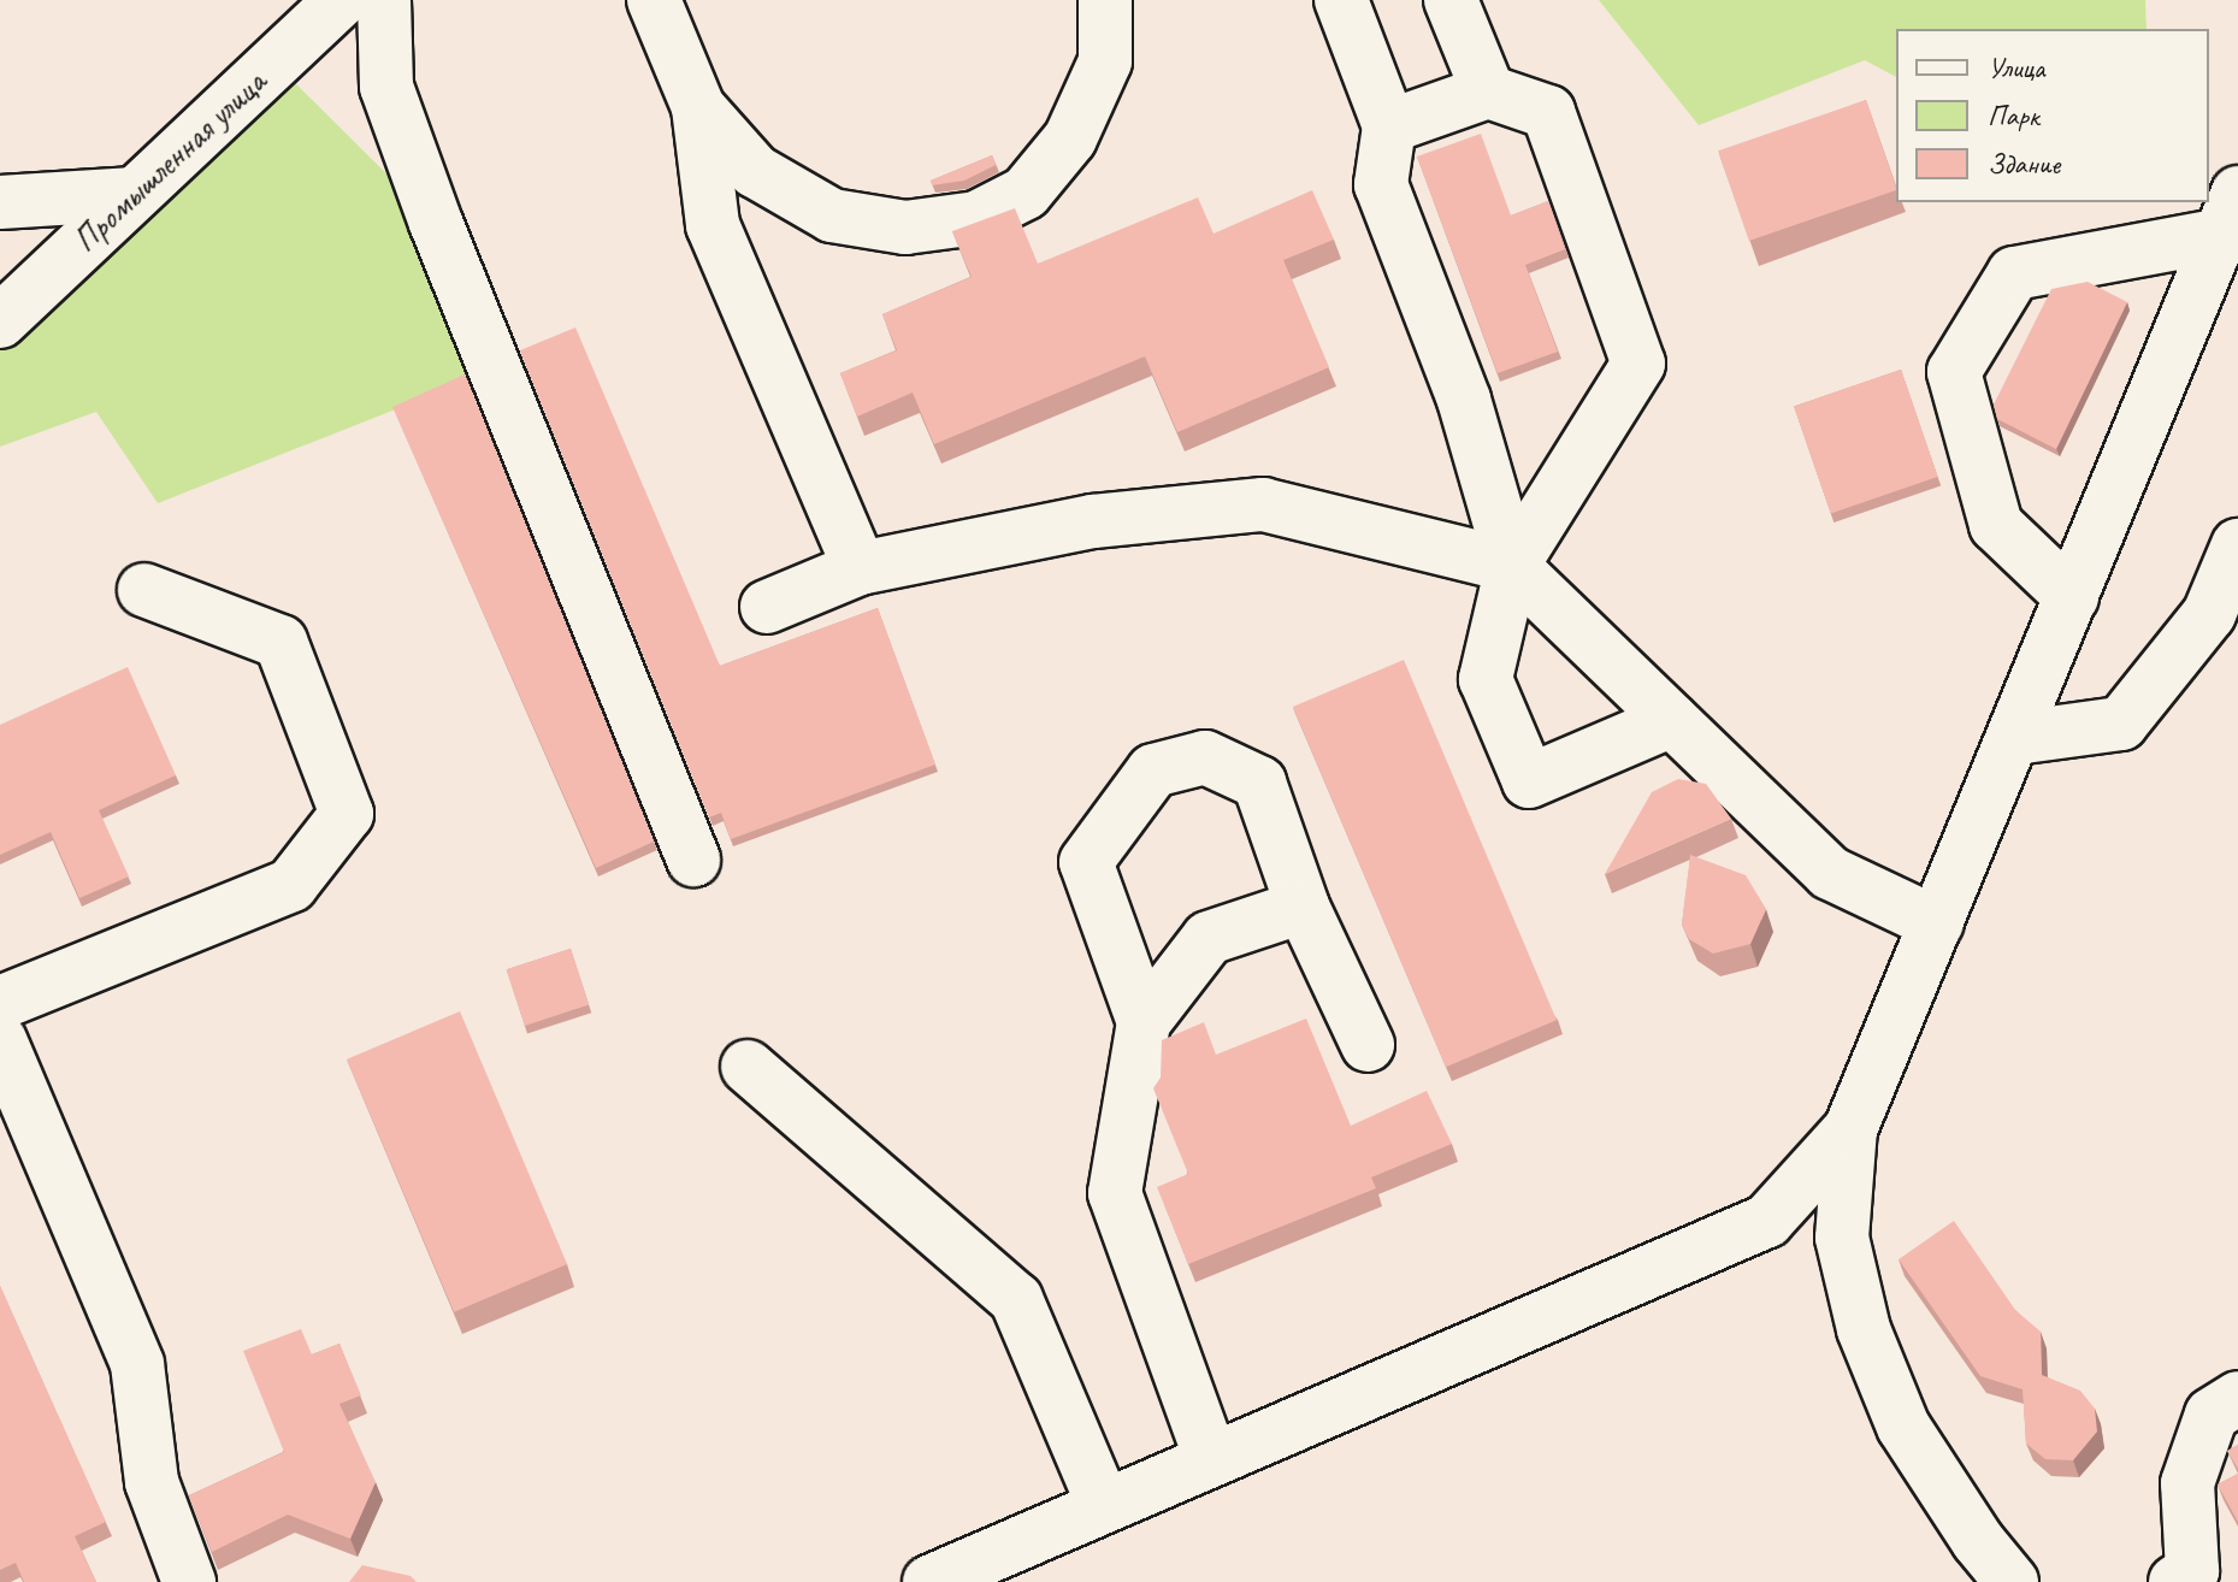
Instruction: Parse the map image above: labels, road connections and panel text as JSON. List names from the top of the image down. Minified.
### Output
{"streets":{"street":["Промышленная улица"]},"legend":["Улица","Парк","Здание"]}
